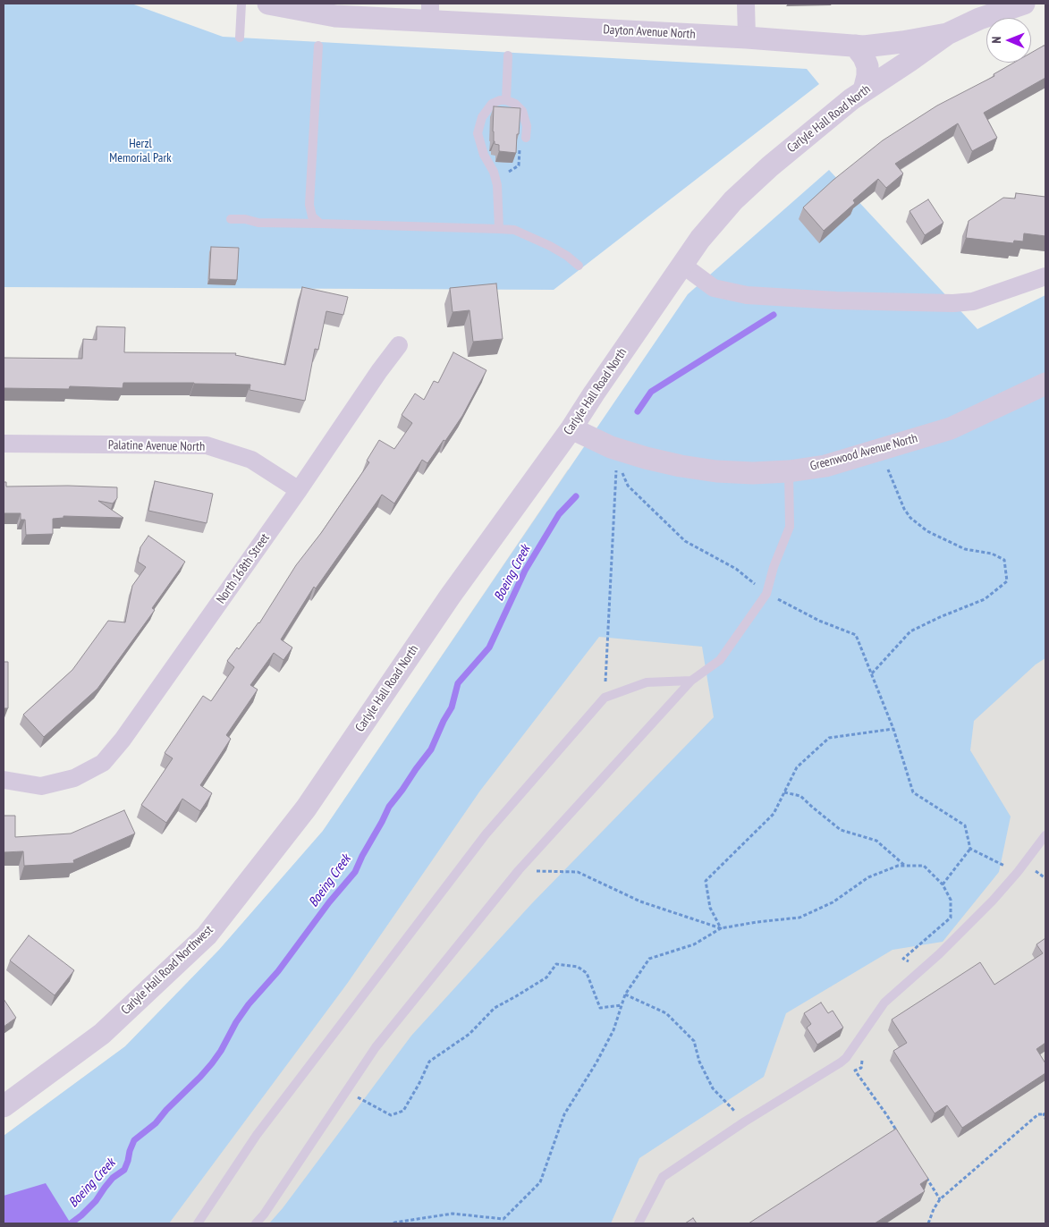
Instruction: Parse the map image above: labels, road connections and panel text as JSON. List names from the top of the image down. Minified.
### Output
{"streets":{"street":["Dayton Avenue North","Carlyle Hall Road North","Palatine Avenue North","Greenwood Avenue North","North 168th Street","Carlyle Hall Road Northwest"]},"crossings":[["Dayton Avenue North","Carlyle Hall Road North"],["Carlyle Hall Road North","Greenwood Avenue North"],["Carlyle Hall Road North","Carlyle Hall Road Northwest"],["Palatine Avenue North","North 168th Street"]],"water":["Boeing Creek"],"parks":["Herzl Memorial Park"],"north":"left"}
